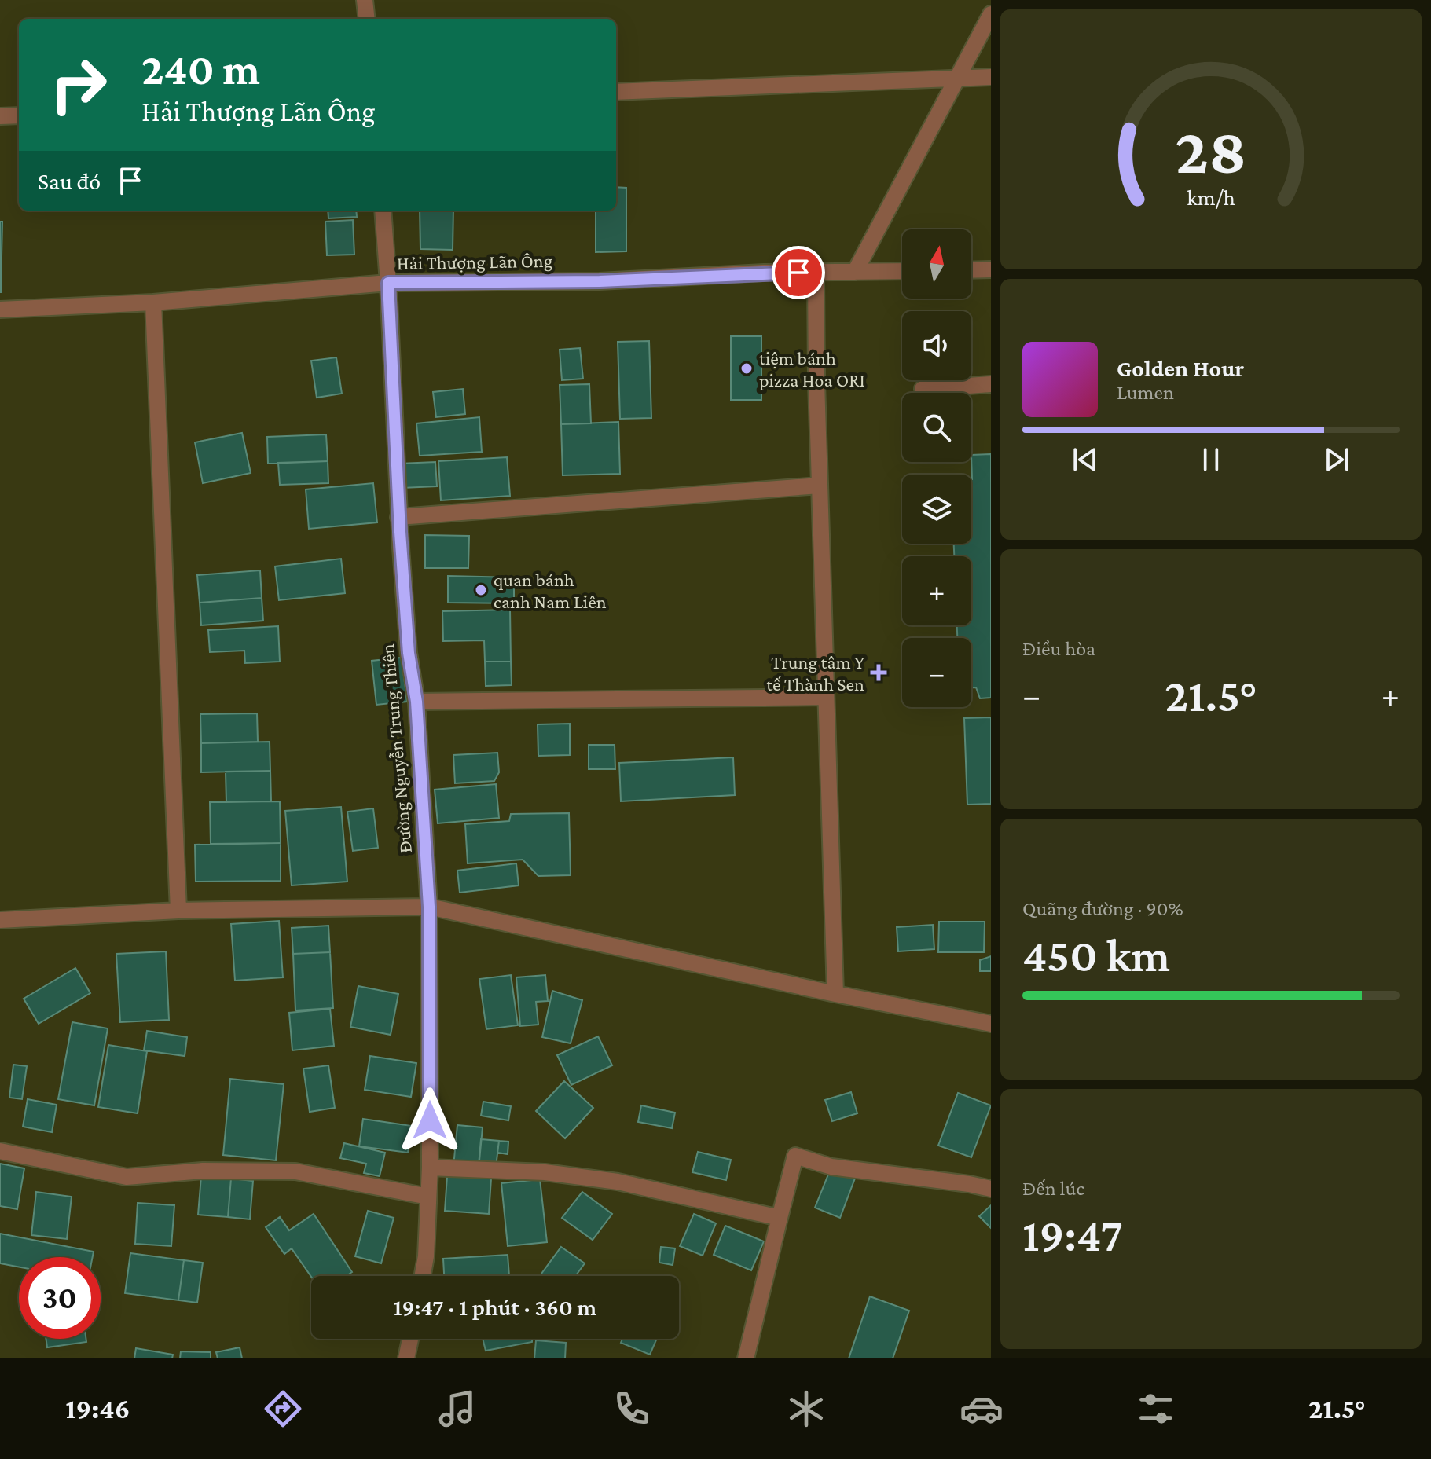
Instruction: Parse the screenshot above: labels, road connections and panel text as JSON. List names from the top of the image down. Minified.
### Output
{"streets":{"street":["Hải Thượng Lãn Ông","Đường Nguyễn Trung Thiên"]},"crossings":[["Hải Thượng Lãn Ông","Đường Nguyễn Trung Thiên"]],"places":{"other":["tiệm bánh pizza Hoa ORI","quan bánh canh Nam Liên"],"health":["Trung tâm Y tế Thành Sen"]},"north":"top","page":{"turn":["240 m","Hải Thượng Lãn Ông"],"then":"Sau đó","map_buttons":["+","−"],"song":["Golden Hour","Lumen"],"tile":["Điều hòa",["Quãng đường · 90%","450 km"],["Đến lúc","19:47"]],"heat":["−","21.5°","+"],"limit":"30","trip":"19:47 · 1 phút · 360 m","tabs":["19:46","21.5°"],"gauge":["28","km/h"]}}
